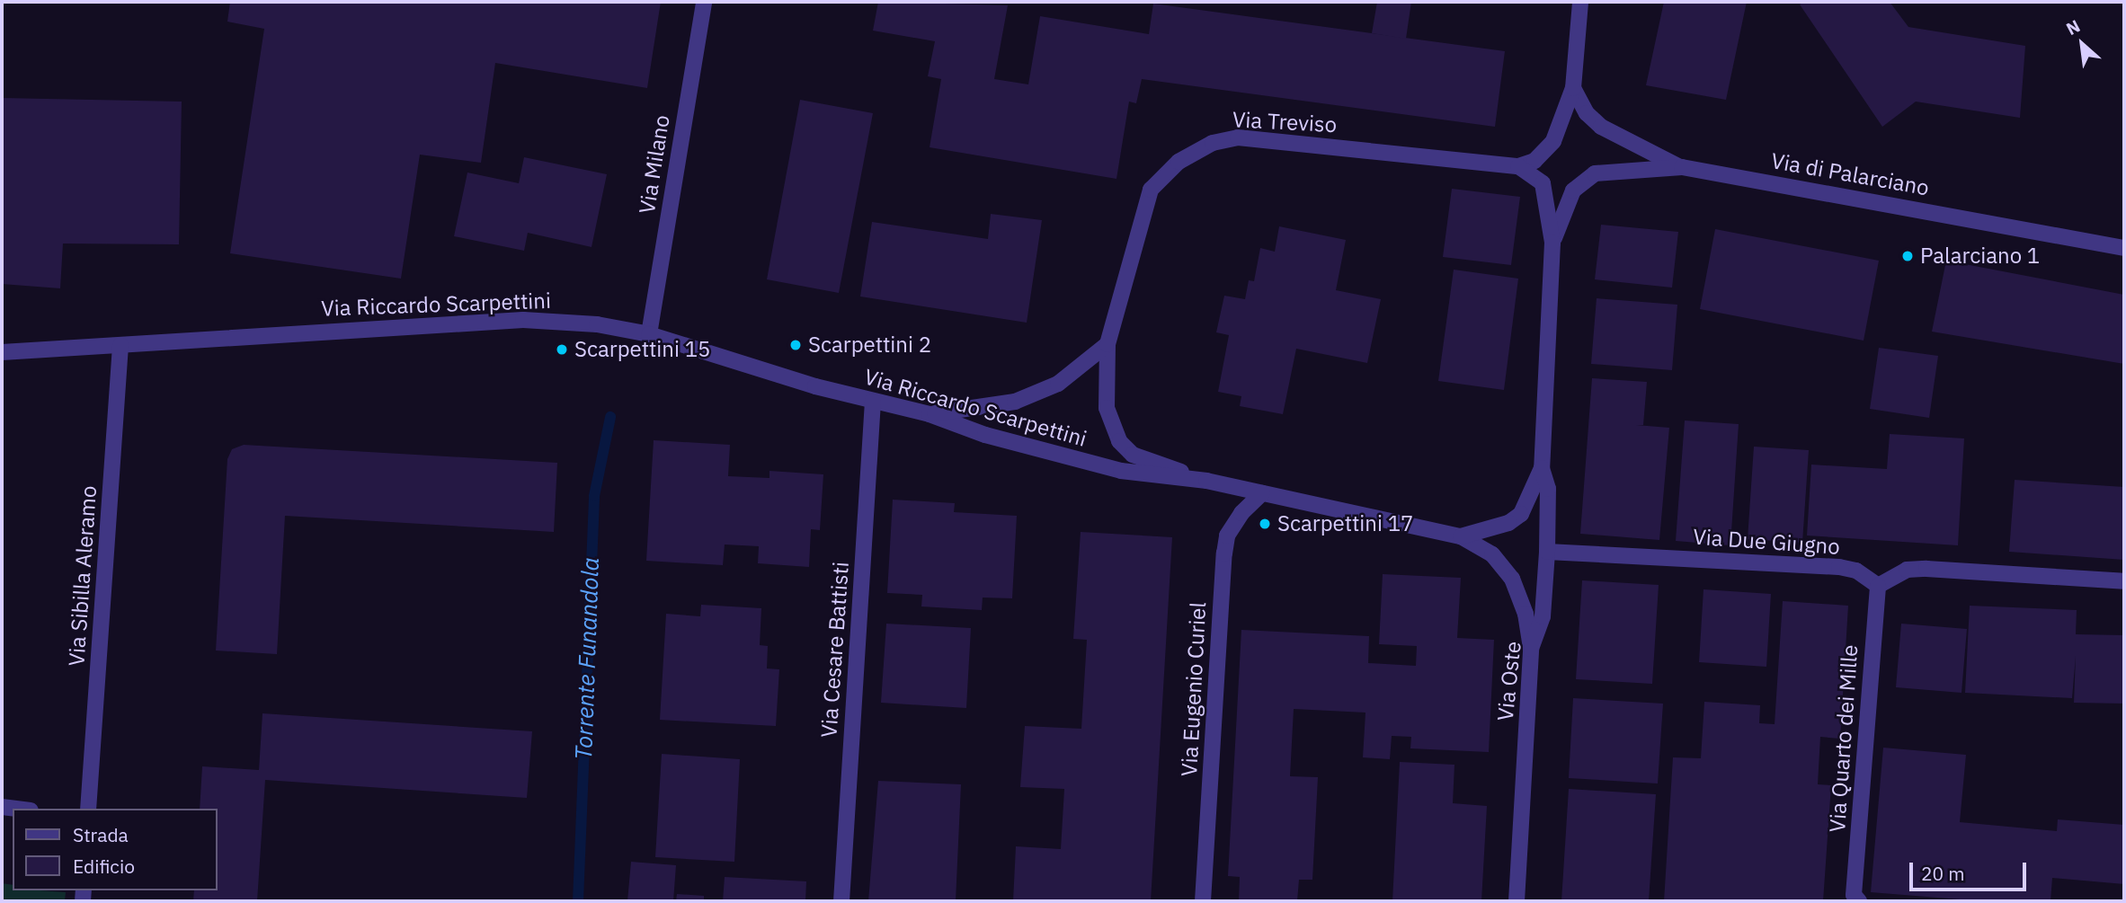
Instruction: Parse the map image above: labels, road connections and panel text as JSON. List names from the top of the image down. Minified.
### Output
{"streets":{"street":["Via Treviso","Via Milano","Via di Palarciano","Via Riccardo Scarpettini","Via Due Giugno","Via Sibilla Aleramo","Via Cesare Battisti","Via Oste","Via Eugenio Curiel","Via Quarto dei Mille"]},"crossings":[["Via Treviso","Via Riccardo Scarpettini"],["Via Treviso","Via Oste"],["Via Milano","Via Riccardo Scarpettini"],["Via di Palarciano","Via Oste"],["Via Riccardo Scarpettini","Via Sibilla Aleramo"],["Via Riccardo Scarpettini","Via Cesare Battisti"],["Via Riccardo Scarpettini","Via Oste"],["Via Riccardo Scarpettini","Via Eugenio Curiel"],["Via Due Giugno","Via Oste"],["Via Due Giugno","Via Quarto dei Mille"]],"water":["Torrente Funandola"],"places":["Palarciano 1","Scarpettini 2","Scarpettini 15","Scarpettini 17"],"legend":["Strada","Edificio"],"scale_bar":"20 m","north":"top left"}
